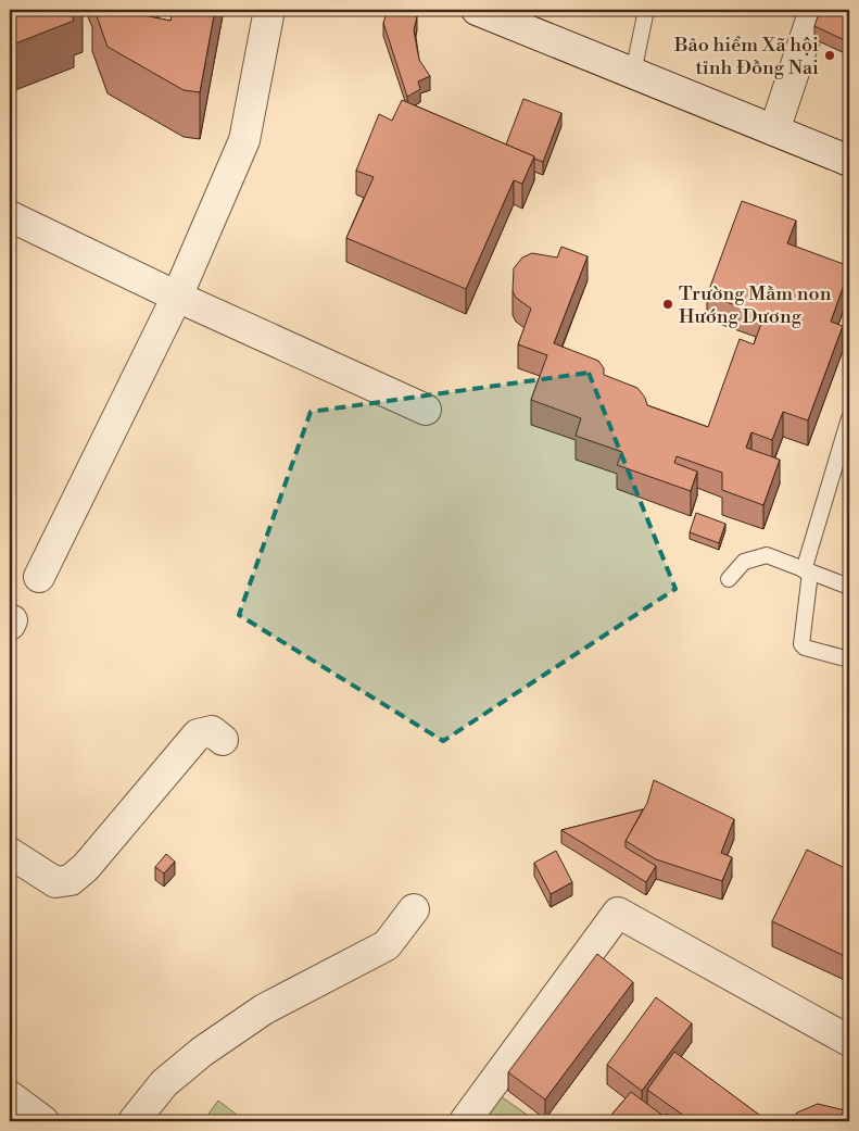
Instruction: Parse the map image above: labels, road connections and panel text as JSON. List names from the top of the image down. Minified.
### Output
{"places":["Bảo hiểm Xã hội tỉnh Đồng Nai","Trường Mầm non Hướng Dương"]}
